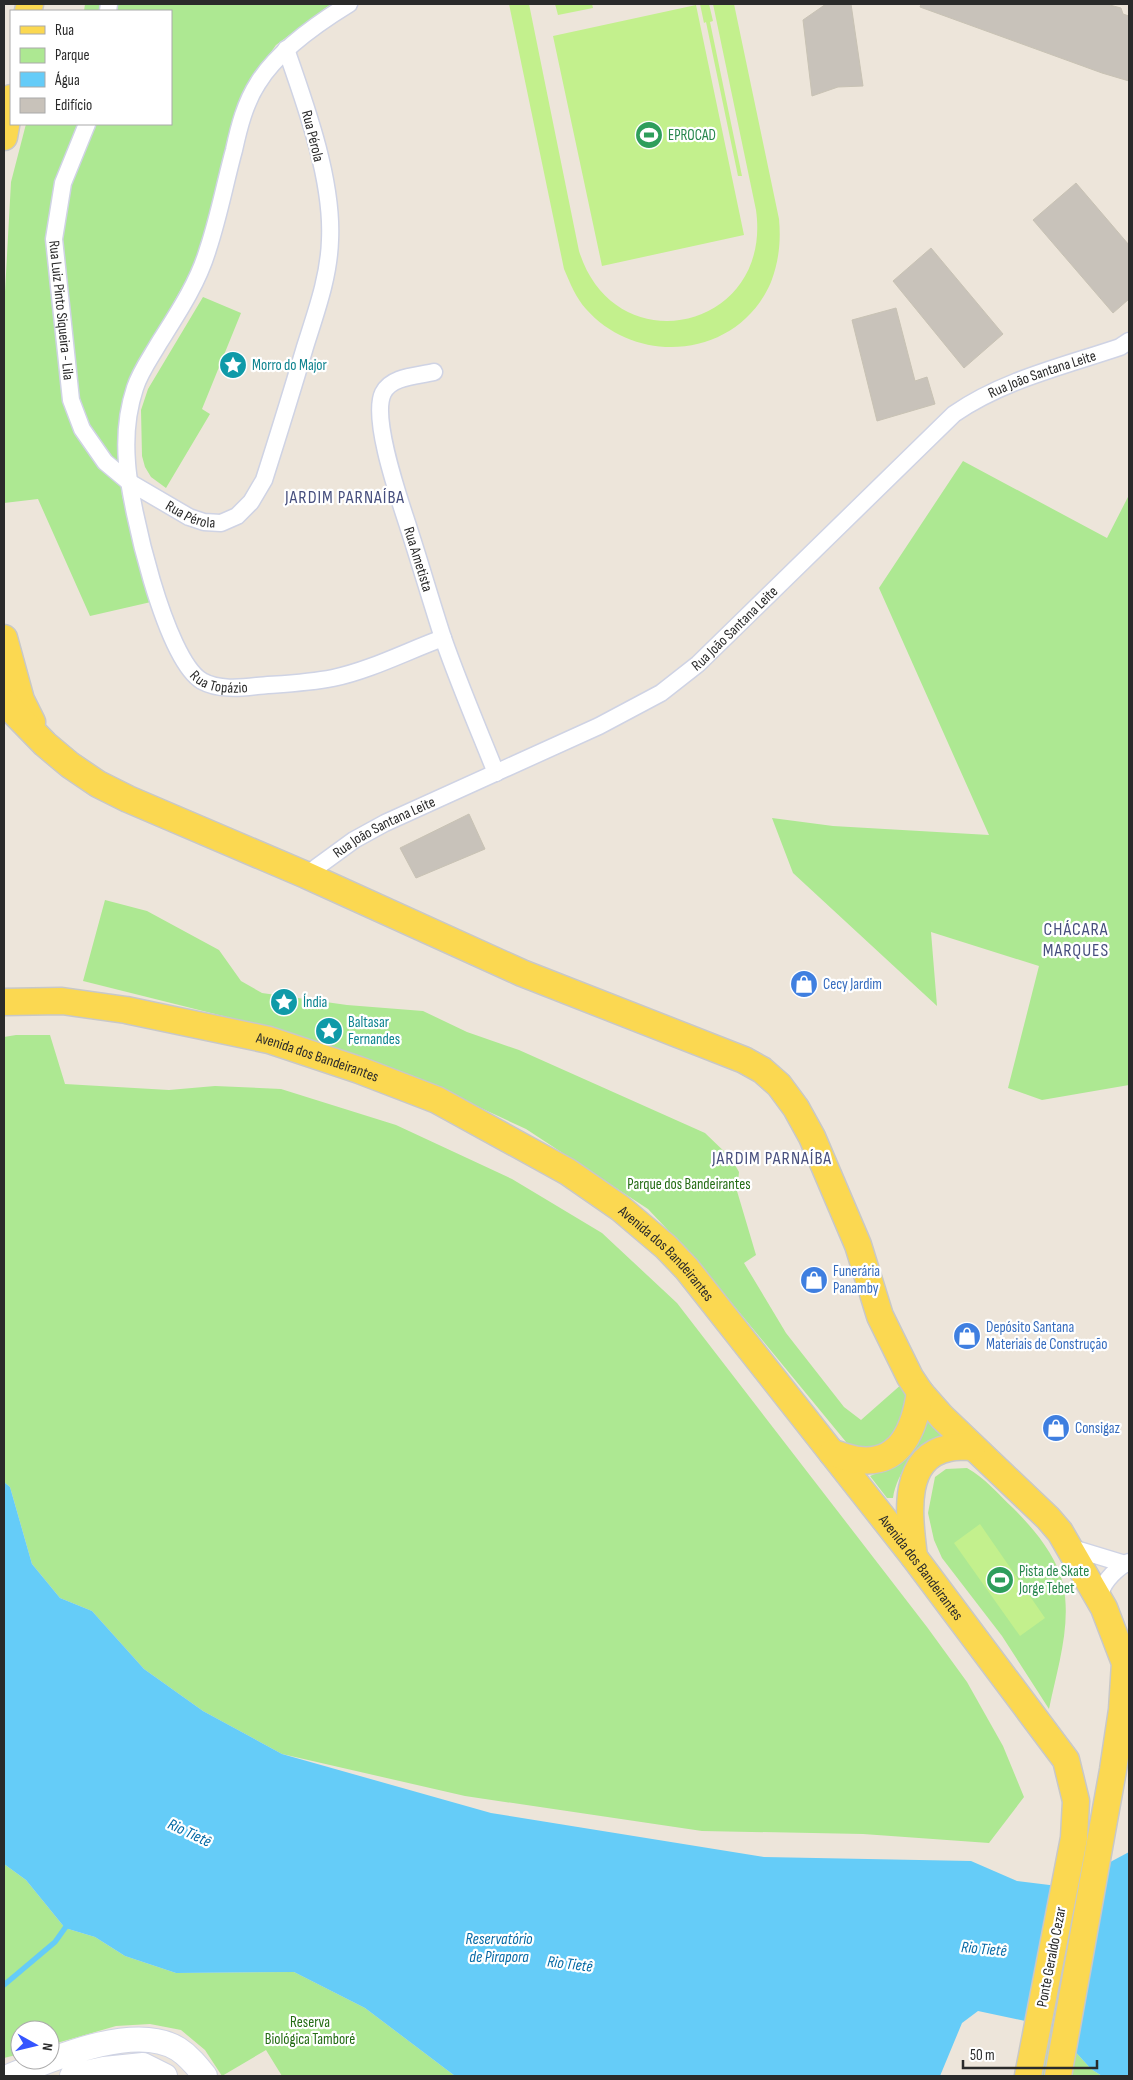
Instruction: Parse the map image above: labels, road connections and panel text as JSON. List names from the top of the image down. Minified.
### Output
{"streets":{"main road":["Avenida dos Bandeirantes","Ponte Geraldo Cezar"],"street":["Rua Pérola","Rua Luiz Pinto Siqueira - Lila","Rua João Santana Leite","Rua Ametista","Rua Topázio"]},"crossings":[["Rua Pérola","Rua Luiz Pinto Siqueira - Lila"],["Rua Pérola","Rua Topázio"],["Rua Luiz Pinto Siqueira - Lila","Rua Topázio"],["Rua João Santana Leite","Rua Ametista"],["Rua João Santana Leite","Ponte Geraldo Cezar"],["Rua Ametista","Rua Topázio"],["Avenida dos Bandeirantes","Ponte Geraldo Cezar"]],"districts":["JARDIM PARNAÍBA","CHÁCARA MARQUES","JARDIM PARNAÍBA"],"water":["Rio Tietê","Reservatório de Pirapora"],"parks":["Parque dos Bandeirantes","Reserva Biológica Tamboré"],"places":{"sports":["EPROCAD","Pista de Skate Jorge Tebet"],"place":["Morro do Major","Índia","Baltasar Fernandes"],"shop":["Cecy Jardim","Funerária Panamby","Depósito Santana Materiais de Construção","Consigaz"]},"legend":["Rua","Parque","Água","Edifício"],"scale_bar":"50 m","north":"right"}
